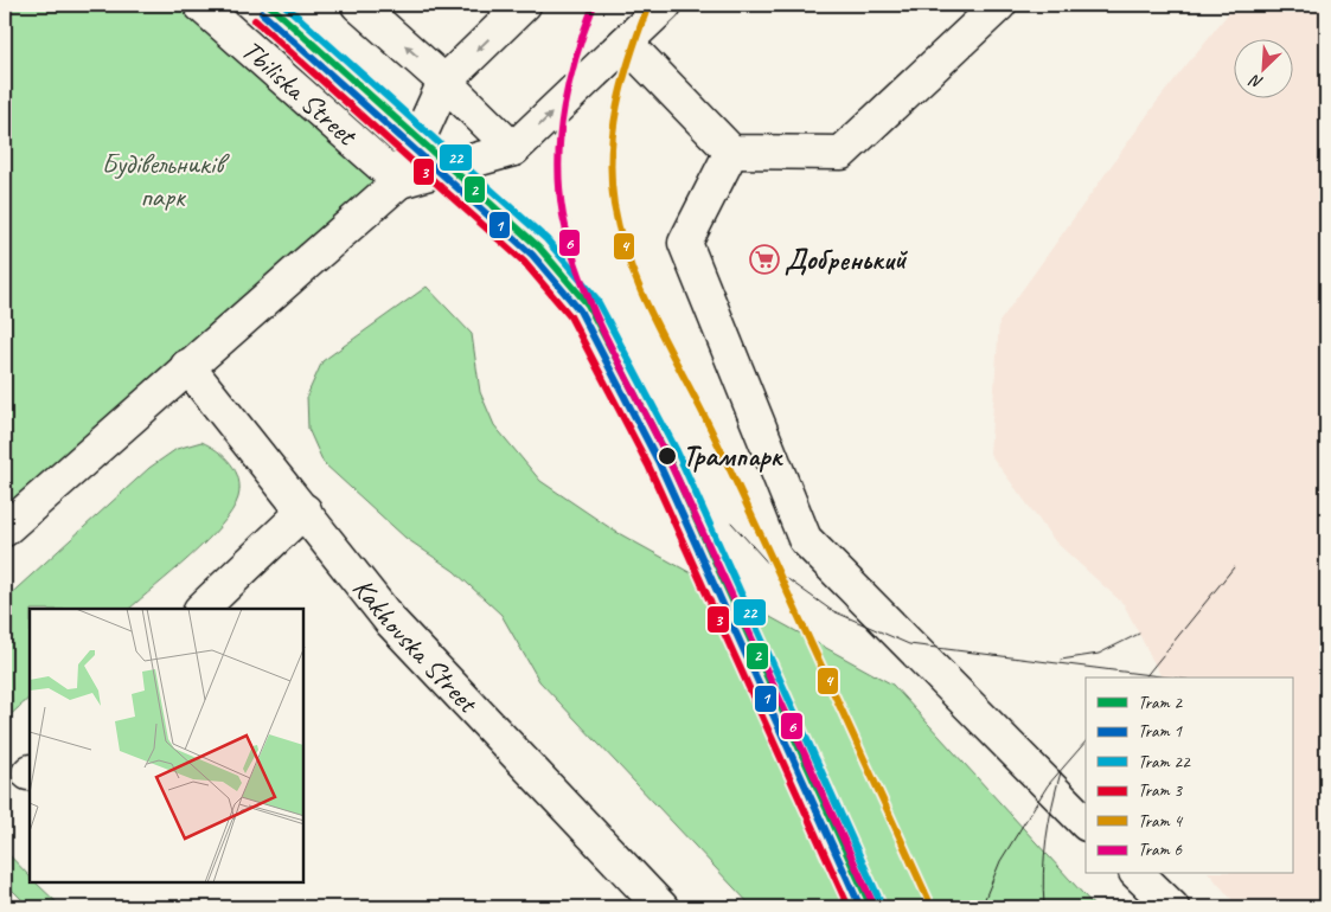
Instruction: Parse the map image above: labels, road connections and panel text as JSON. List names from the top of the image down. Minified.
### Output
{"streets":{"main road":["Tbiliska Street","Kakhovska Street"]},"parks":["Будівельників парк"],"places":{"supermarket":["Добренький"],"other":["Трампарк"]},"lines":["tram line 2","tram line 22","tram line 6","tram line 4","tram line 1","tram line 3"],"legend":["Tram 2","Tram 1","Tram 22","Tram 3","Tram 4","Tram 6"],"north":"bottom left"}
